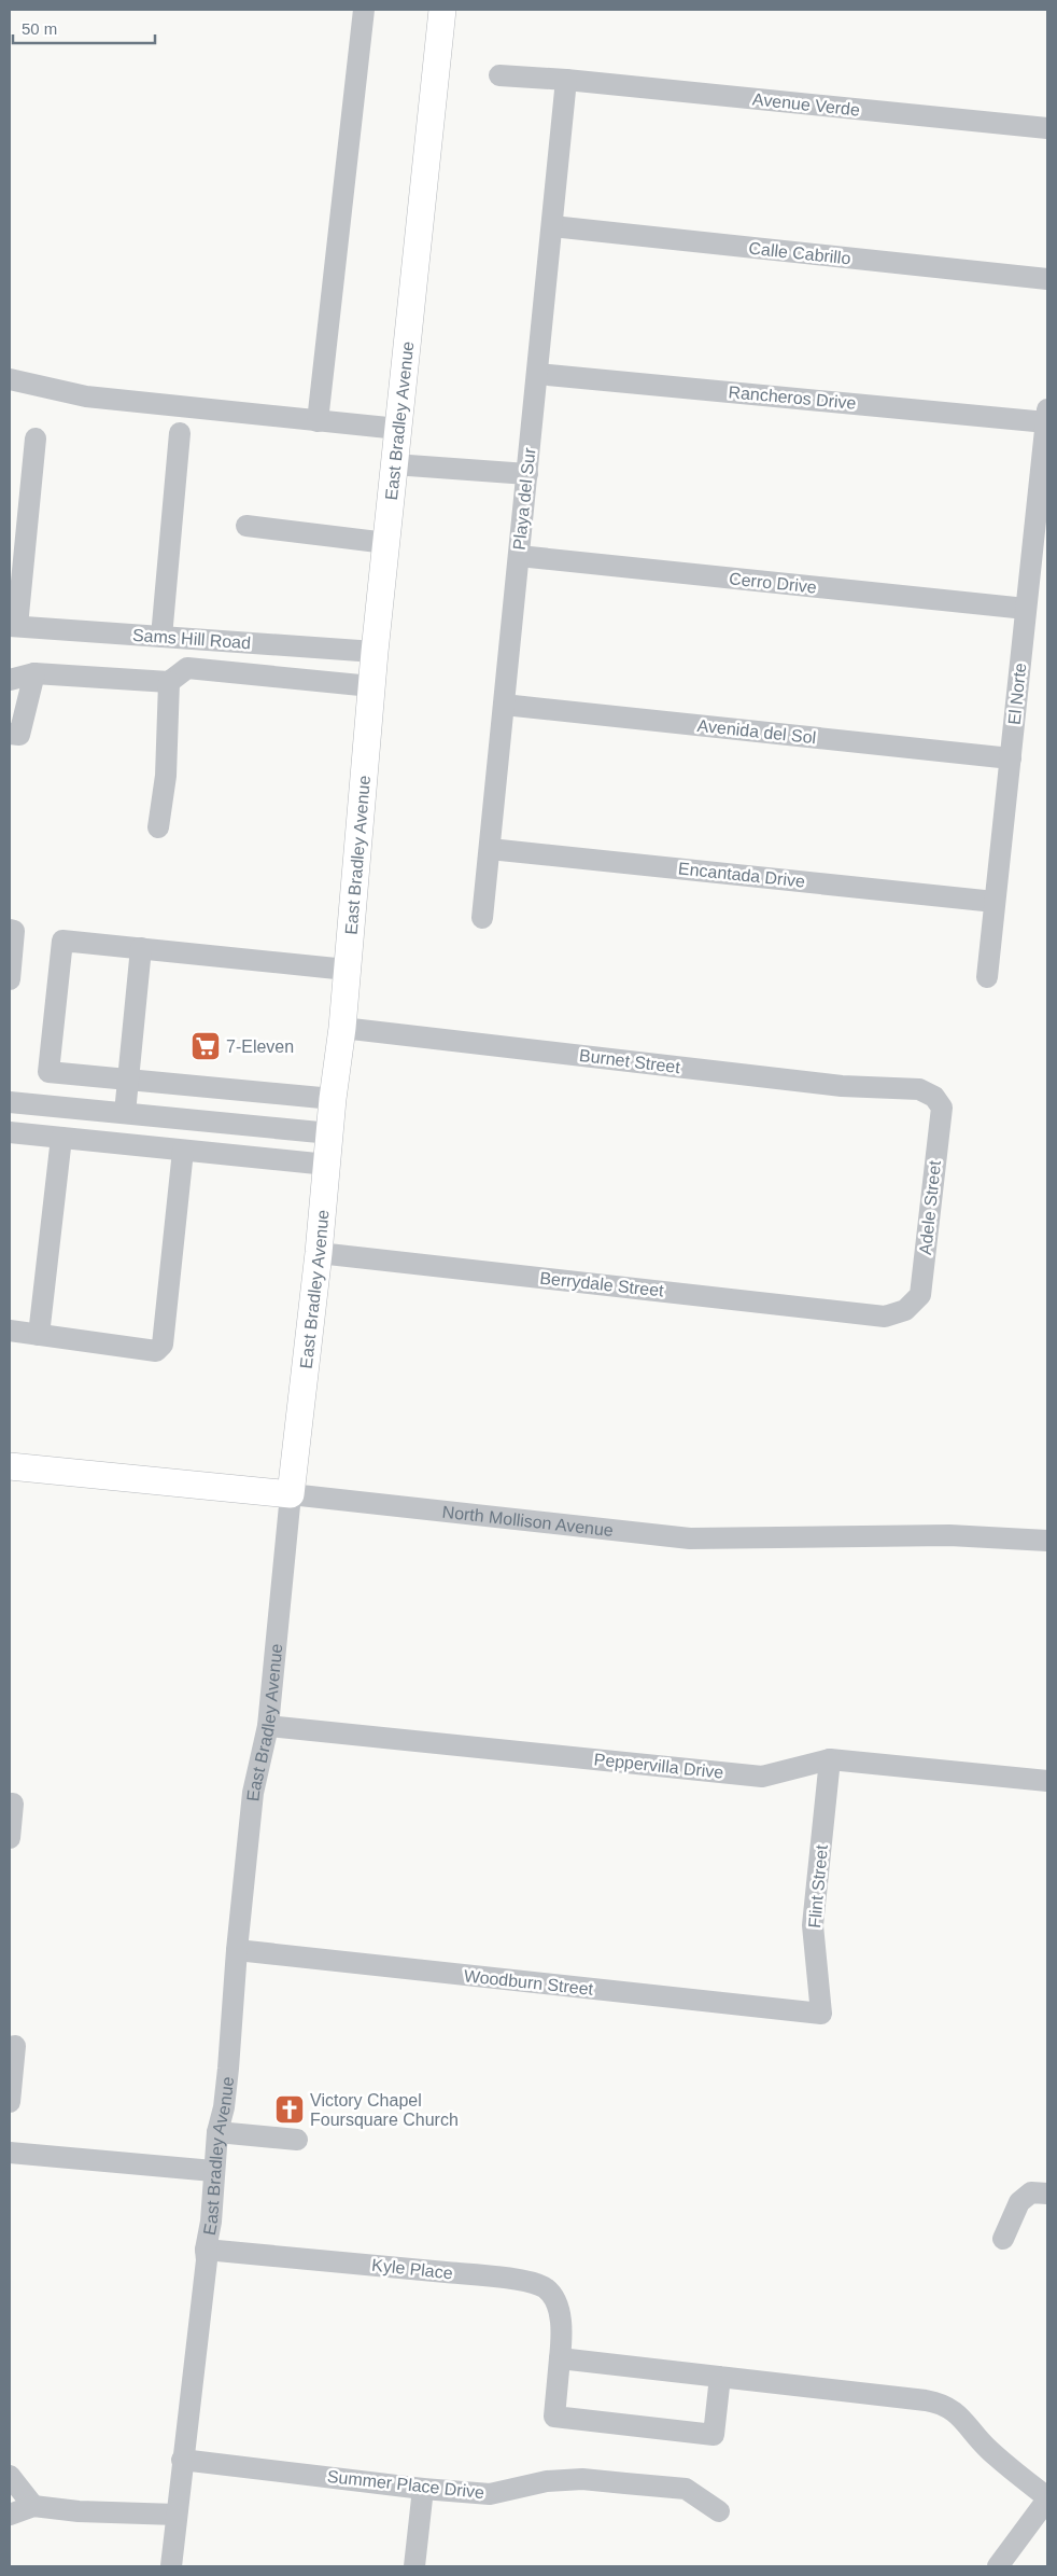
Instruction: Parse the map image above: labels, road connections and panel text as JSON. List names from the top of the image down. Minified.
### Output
{"streets":{"main road":["East Bradley Avenue","North Mollison Avenue"],"street":["Avenue Verde","Calle Cabrillo","Rancheros Drive","Playa del Sur","Cerro Drive","Sams Hill Road","El Norte","Avenida del Sol","Encantada Drive","Burnet Street","Adele Street","Berrydale Street","Peppervilla Drive","Flint Street","Woodburn Street","Kyle Place","Summer Place Drive"]},"crossings":[["Avenue Verde","Playa del Sur"],["Calle Cabrillo","Playa del Sur"],["Rancheros Drive","Playa del Sur"],["Rancheros Drive","El Norte"],["East Bradley Avenue","Sams Hill Road"],["East Bradley Avenue","Burnet Street"],["East Bradley Avenue","Berrydale Street"],["East Bradley Avenue","North Mollison Avenue"],["East Bradley Avenue","Peppervilla Drive"],["East Bradley Avenue","Woodburn Street"],["East Bradley Avenue","Kyle Place"],["East Bradley Avenue","Summer Place Drive"],["Playa del Sur","Cerro Drive"],["Playa del Sur","Avenida del Sol"],["Playa del Sur","Encantada Drive"],["Cerro Drive","El Norte"],["El Norte","Avenida del Sol"],["El Norte","Encantada Drive"],["Burnet Street","Adele Street"],["Adele Street","Berrydale Street"],["Peppervilla Drive","Flint Street"],["Flint Street","Woodburn Street"]],"places":{"supermarket":["7-Eleven"],"church":["Victory Chapel Foursquare Church"]},"scale_bar":"50 m"}
